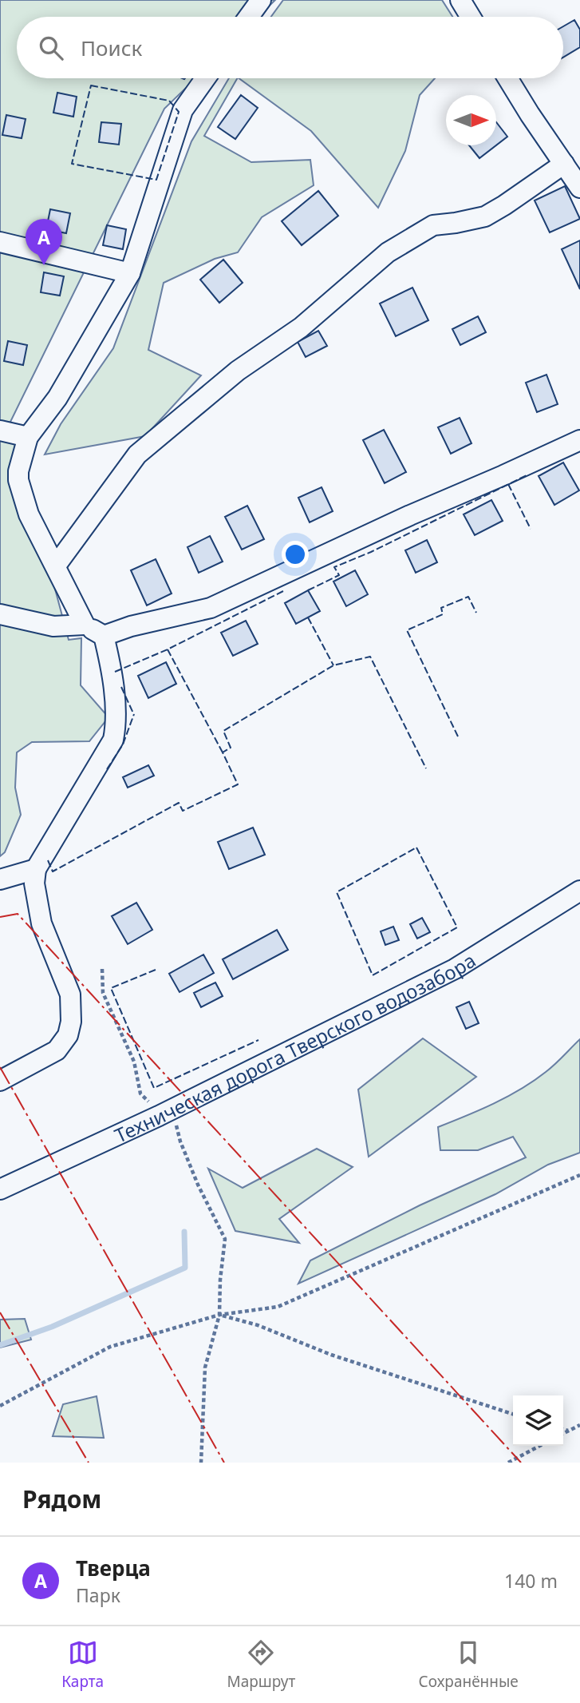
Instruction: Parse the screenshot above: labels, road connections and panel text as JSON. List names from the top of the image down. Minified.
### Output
{"streets":{"street":["Техническая дорога Тверского водозабора"]},"north":"right","page":{"search":"Поиск","pins":"A","heading":"Рядом","list":[{"mark":"A","name":"Тверца","note":"Парк","value":"140 m"}],"nav":["Карта","Маршрут","Сохранённые"]}}
